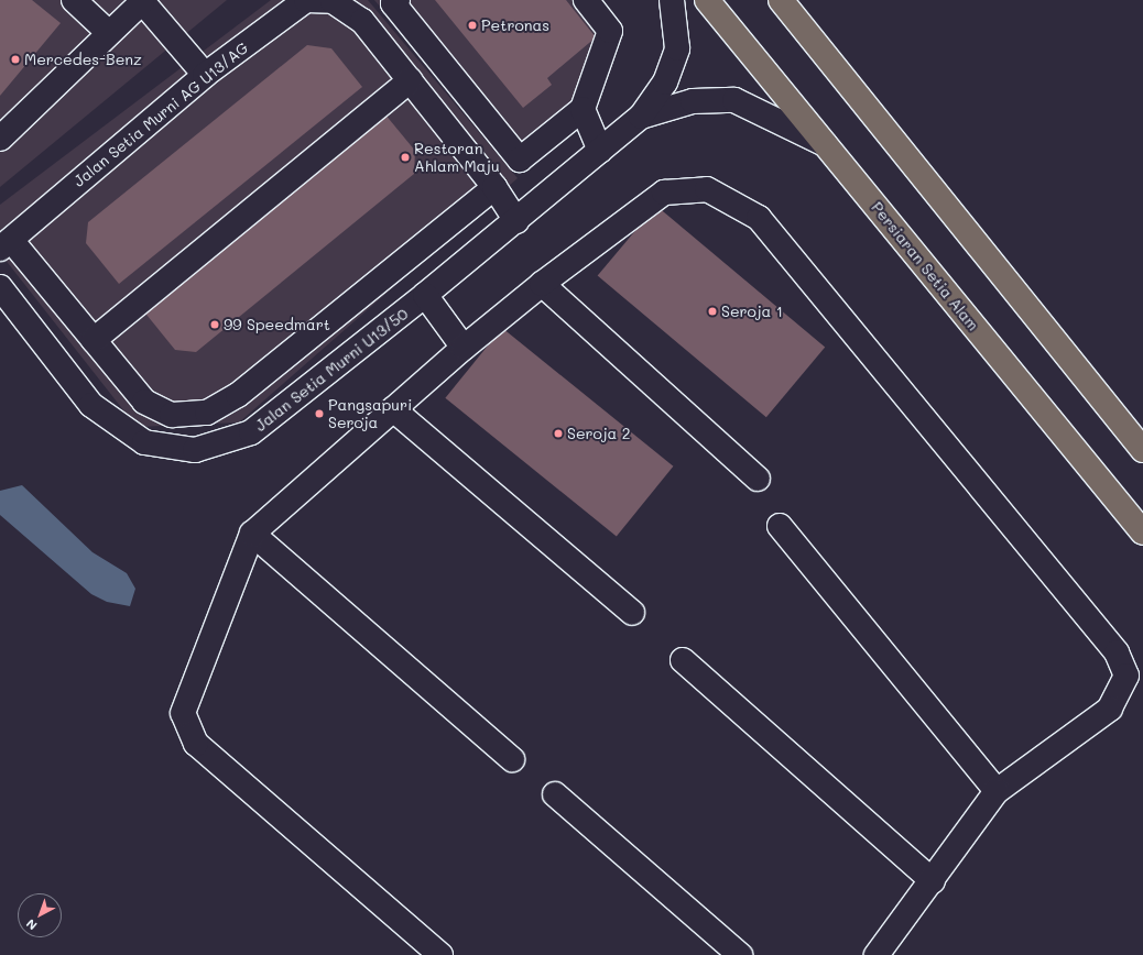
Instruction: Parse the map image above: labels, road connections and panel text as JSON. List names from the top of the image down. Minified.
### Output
{"streets":{"highway":["Persiaran Setia Alam"],"street":["Jalan Setia Murni AG U13/AG","Jalan Setia Murni U13/50"]},"crossings":[["Jalan Setia Murni AG U13/AG","Jalan Setia Murni U13/50"]],"places":["Petronas","Mercedes-Benz","Restoran Ahlam Maju","Seroja 1","99 Speedmart","Pangsapuri Seroja","Seroja 2"],"north":"bottom left"}
